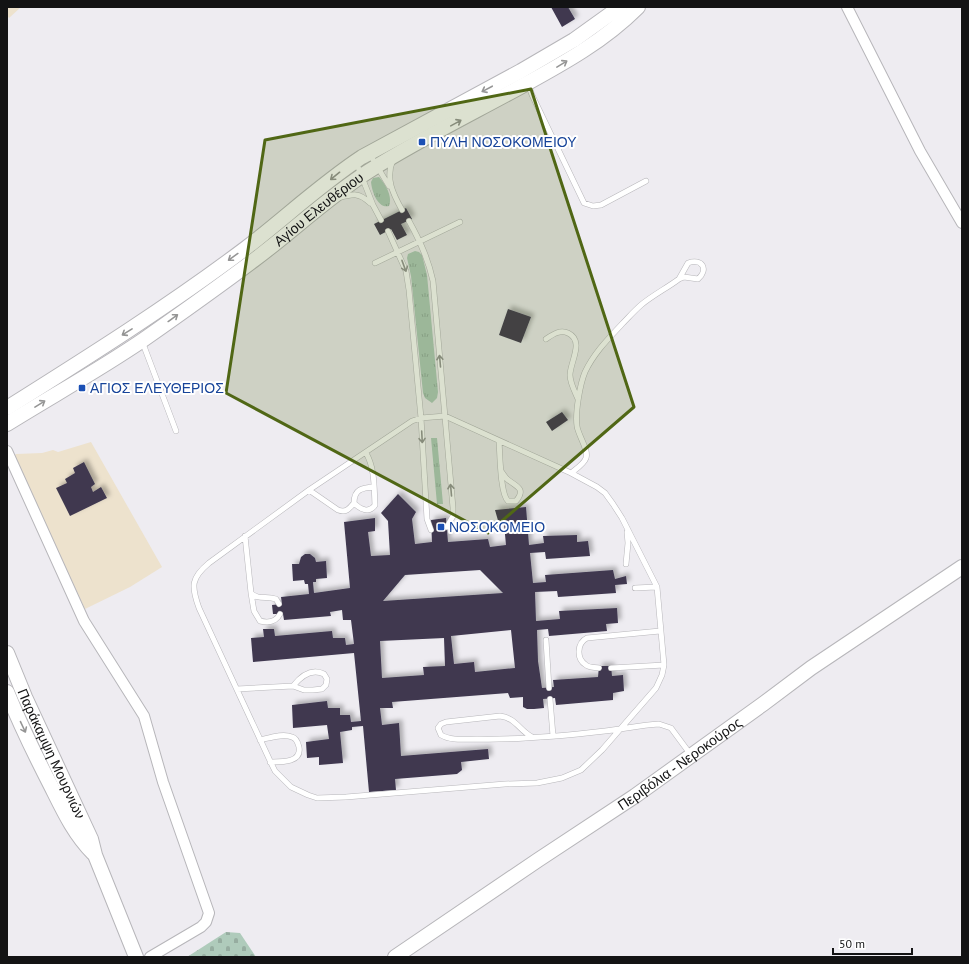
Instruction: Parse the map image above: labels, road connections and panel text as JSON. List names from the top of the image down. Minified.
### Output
{"streets":{"main road":["Αγίου Ελευθέριου","Παράκαμψη Μουρνιών","Περιβόλια - Νεροκούρος"]},"places":{"transit":["ΠΥΛΗ ΝΟΣΟΚΟΜΕΙΟΥ","ΑΓΙΟΣ ΕΛΕΥΘΕΡΙΟΣ","ΝΟΣΟΚΟΜΕΙΟ"]},"scale_bar":"50 m"}
